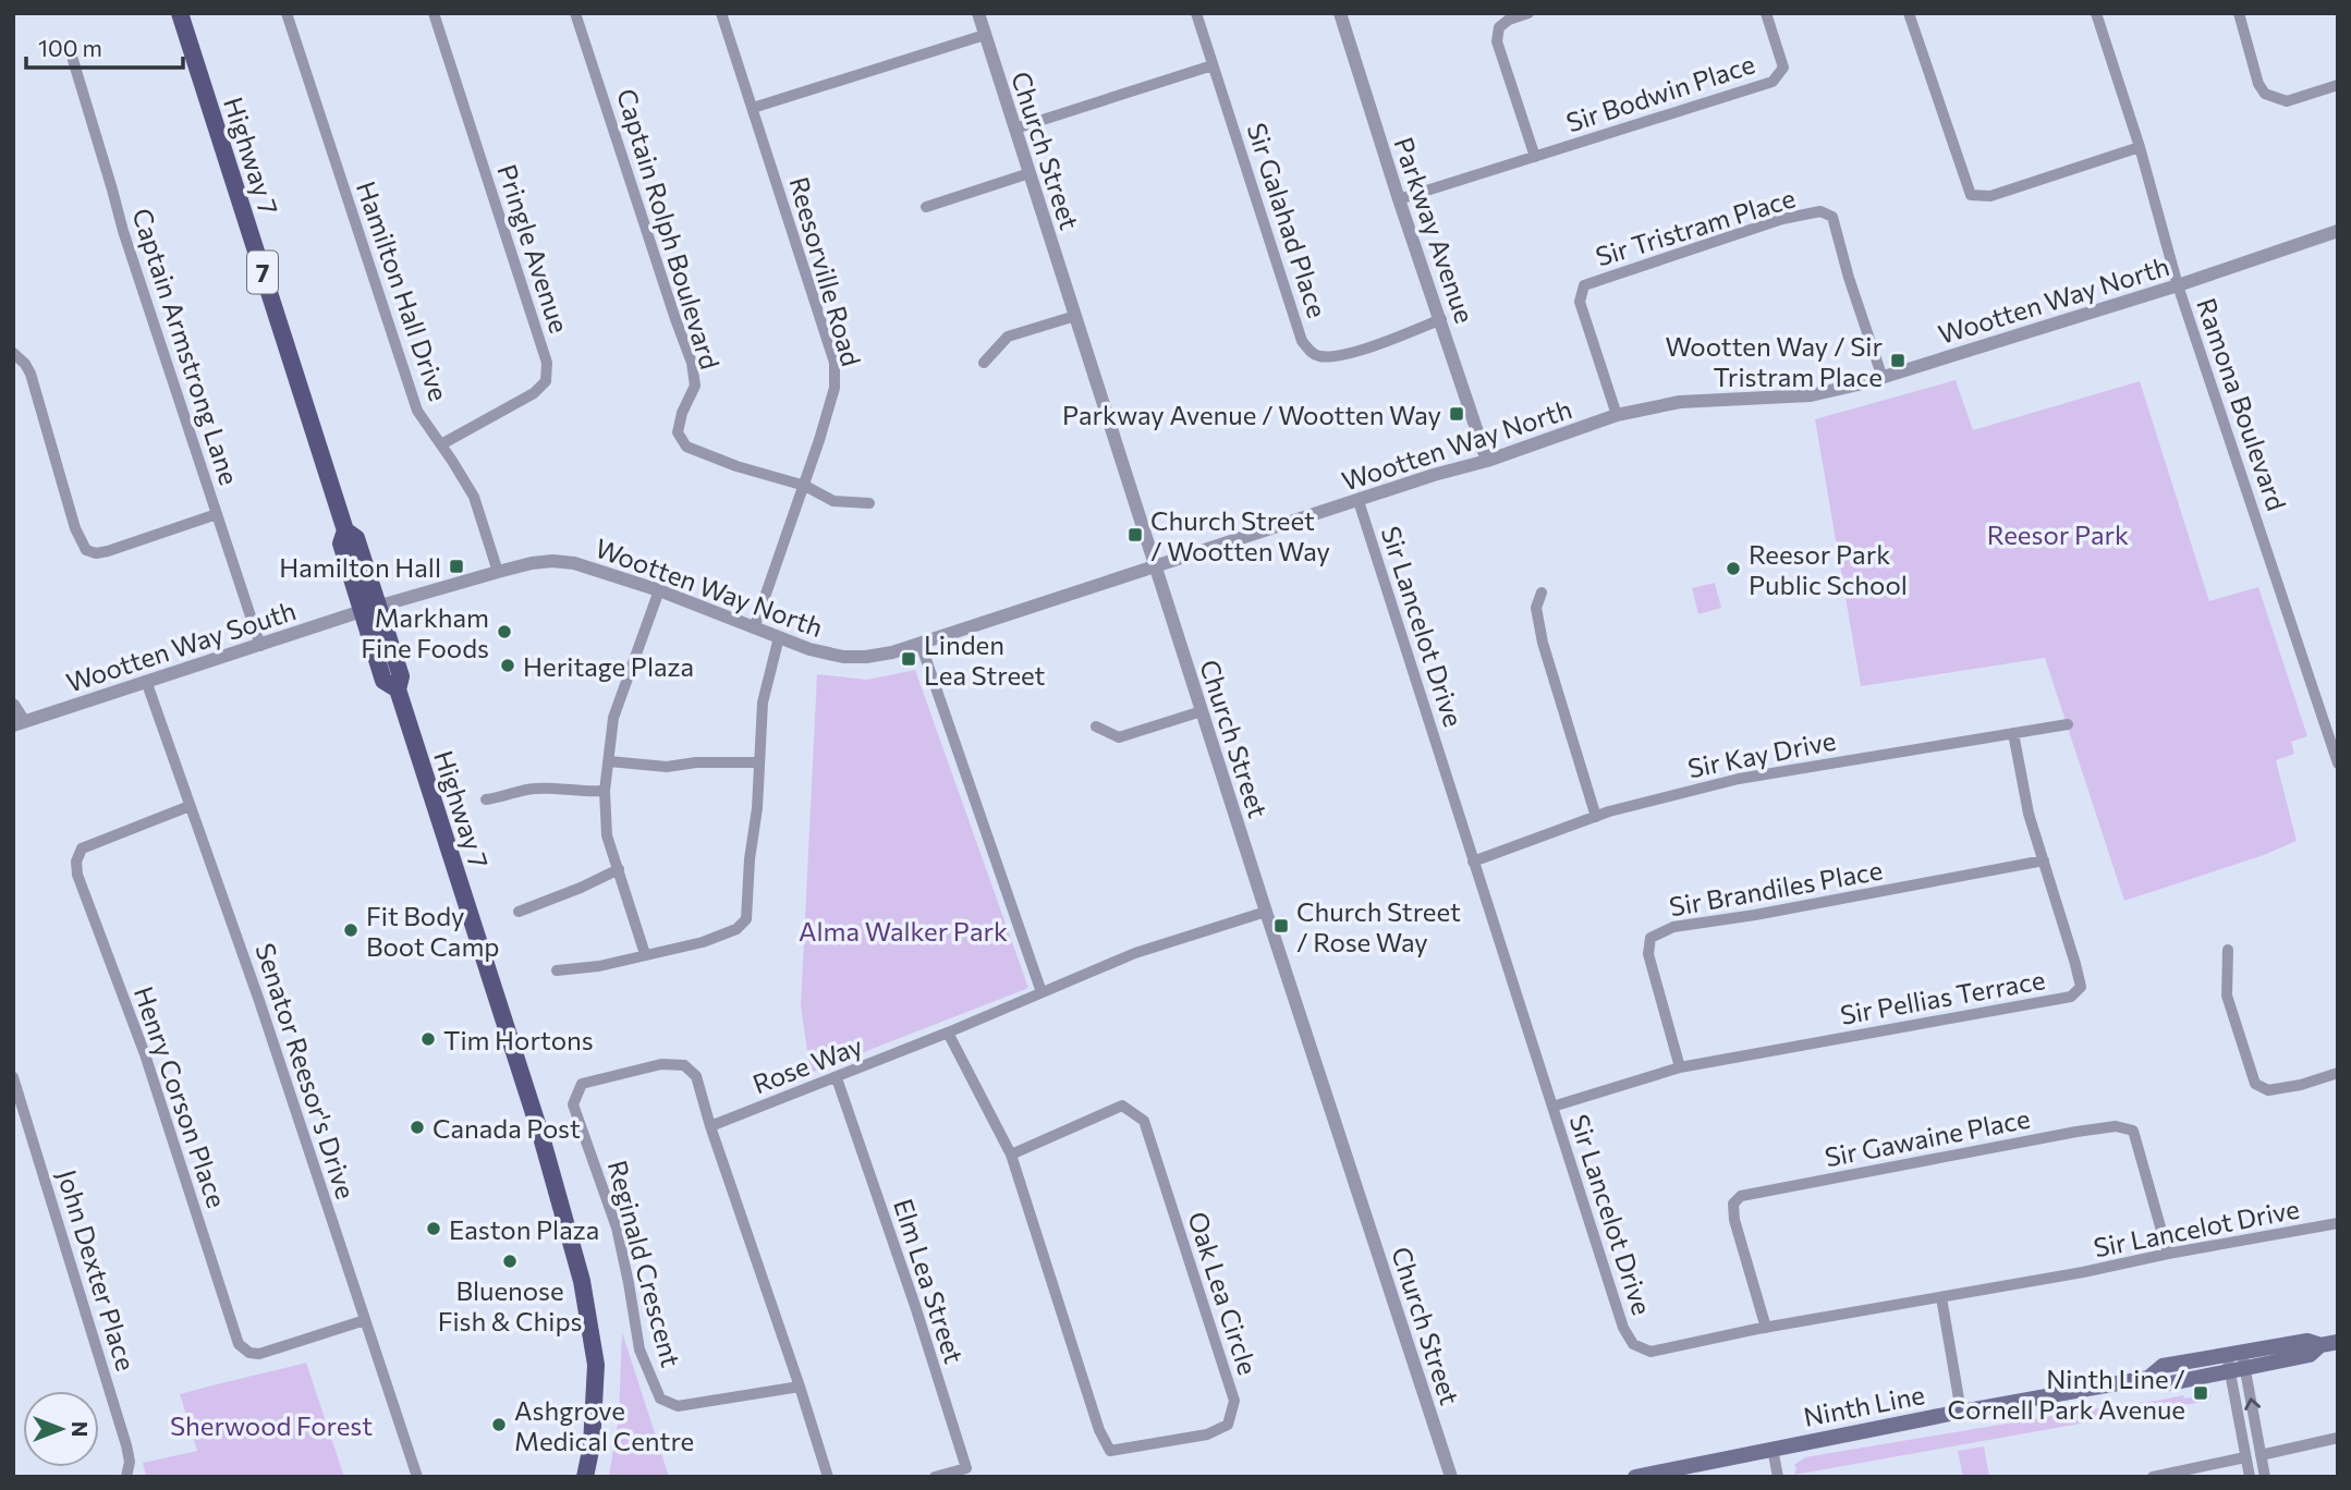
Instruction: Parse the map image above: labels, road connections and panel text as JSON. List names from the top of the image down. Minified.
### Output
{"streets":{"main road":["Highway 7","7","Ninth Line"],"street":["Sir Bodwin Place","Church Street","Sir Galahad Place","Sir Tristram Place","Captain Rolph Boulevard","Parkway Avenue","Pringle Avenue","Reesorville Road","Hamilton Hall Drive","Wootten Way North","Captain Armstrong Lane","Ramona Boulevard","Sir Lancelot Drive","Wootten Way South","Sir Kay Drive","Sir Brandiles Place","Sir Pellias Terrace","Rose Way","Senator Reesor's Drive","Henry Corson Place","Sir Gawaine Place","Reginald Crescent","John Dexter Place","Elm Lea Street","Oak Lea Circle"]},"crossings":[["Sir Bodwin Place","Parkway Avenue"],["Church Street","Wootten Way North"],["Church Street","Rose Way"],["Highway 7","Wootten Way North"],["Highway 7","Wootten Way South"],["Sir Galahad Place","Parkway Avenue"],["Sir Tristram Place","Wootten Way North"],["Captain Rolph Boulevard","Reesorville Road"],["Parkway Avenue","Wootten Way North"],["Pringle Avenue","Hamilton Hall Drive"],["Reesorville Road","Wootten Way North"],["Hamilton Hall Drive","Wootten Way North"],["Wootten Way North","Ramona Boulevard"],["Wootten Way North","Sir Lancelot Drive"],["Wootten Way North","Wootten Way South"],["Captain Armstrong Lane","Wootten Way South"],["Sir Lancelot Drive","Sir Kay Drive"],["Sir Lancelot Drive","Sir Pellias Terrace"],["Sir Lancelot Drive","Sir Gawaine Place"],["Wootten Way South","Senator Reesor's Drive"],["Sir Kay Drive","Sir Pellias Terrace"],["Sir Brandiles Place","Sir Pellias Terrace"],["Rose Way","Reginald Crescent"],["Rose Way","Elm Lea Street"],["Rose Way","Oak Lea Circle"],["Senator Reesor's Drive","Henry Corson Place"]],"parks":["Reesor Park","Alma Walker Park","Sherwood Forest"],"places":{"transit":["Wootten Way / Sir Tristram Place","Parkway Avenue / Wootten Way","Church Street / Wootten Way","Hamilton Hall","Linden Lea Street","Church Street / Rose Way","Ninth Line / Cornell Park Avenue"],"other":["Reesor Park Public School","Markham Fine Foods","Heritage Plaza","Fit Body Boot Camp","Tim Hortons","Canada Post","Easton Plaza","Bluenose Fish & Chips","Ashgrove Medical Centre"]},"scale_bar":"100 m","north":"right"}
